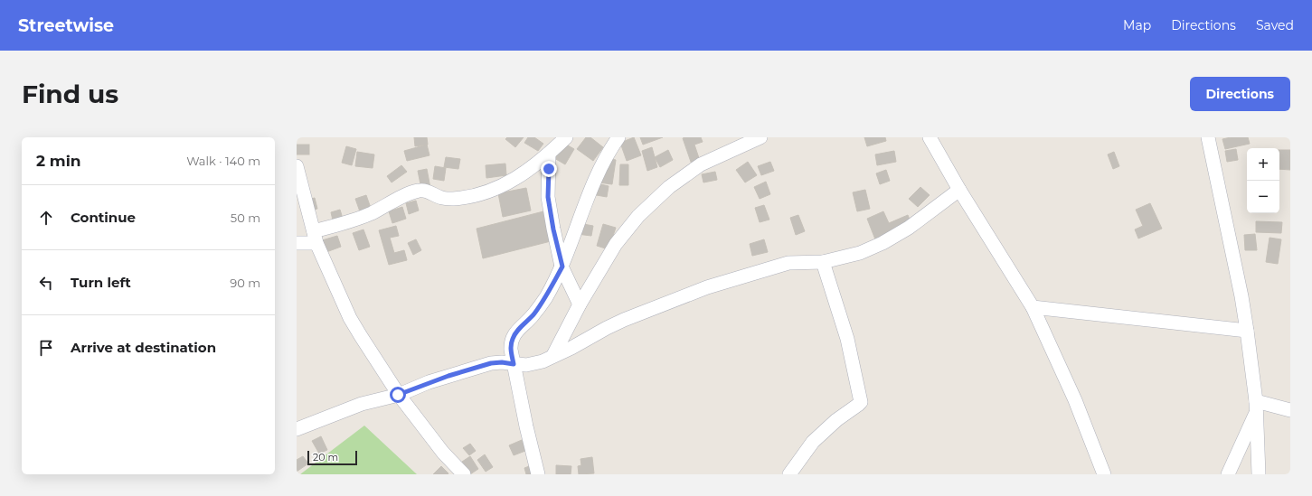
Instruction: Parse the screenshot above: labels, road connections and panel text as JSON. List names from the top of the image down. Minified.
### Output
{"scale_bar":"20 m","page":{"header":"Streetwise","nav":["Map","Directions","Saved"],"buttons":"Directions","title":"Find us","heading":["2 min","Walk · 140 m"],"map_buttons":["+","−"],"list":[["Continue","50 m"],["Turn left","90 m"],"Arrive at destination"],"scale":"20 m"}}
